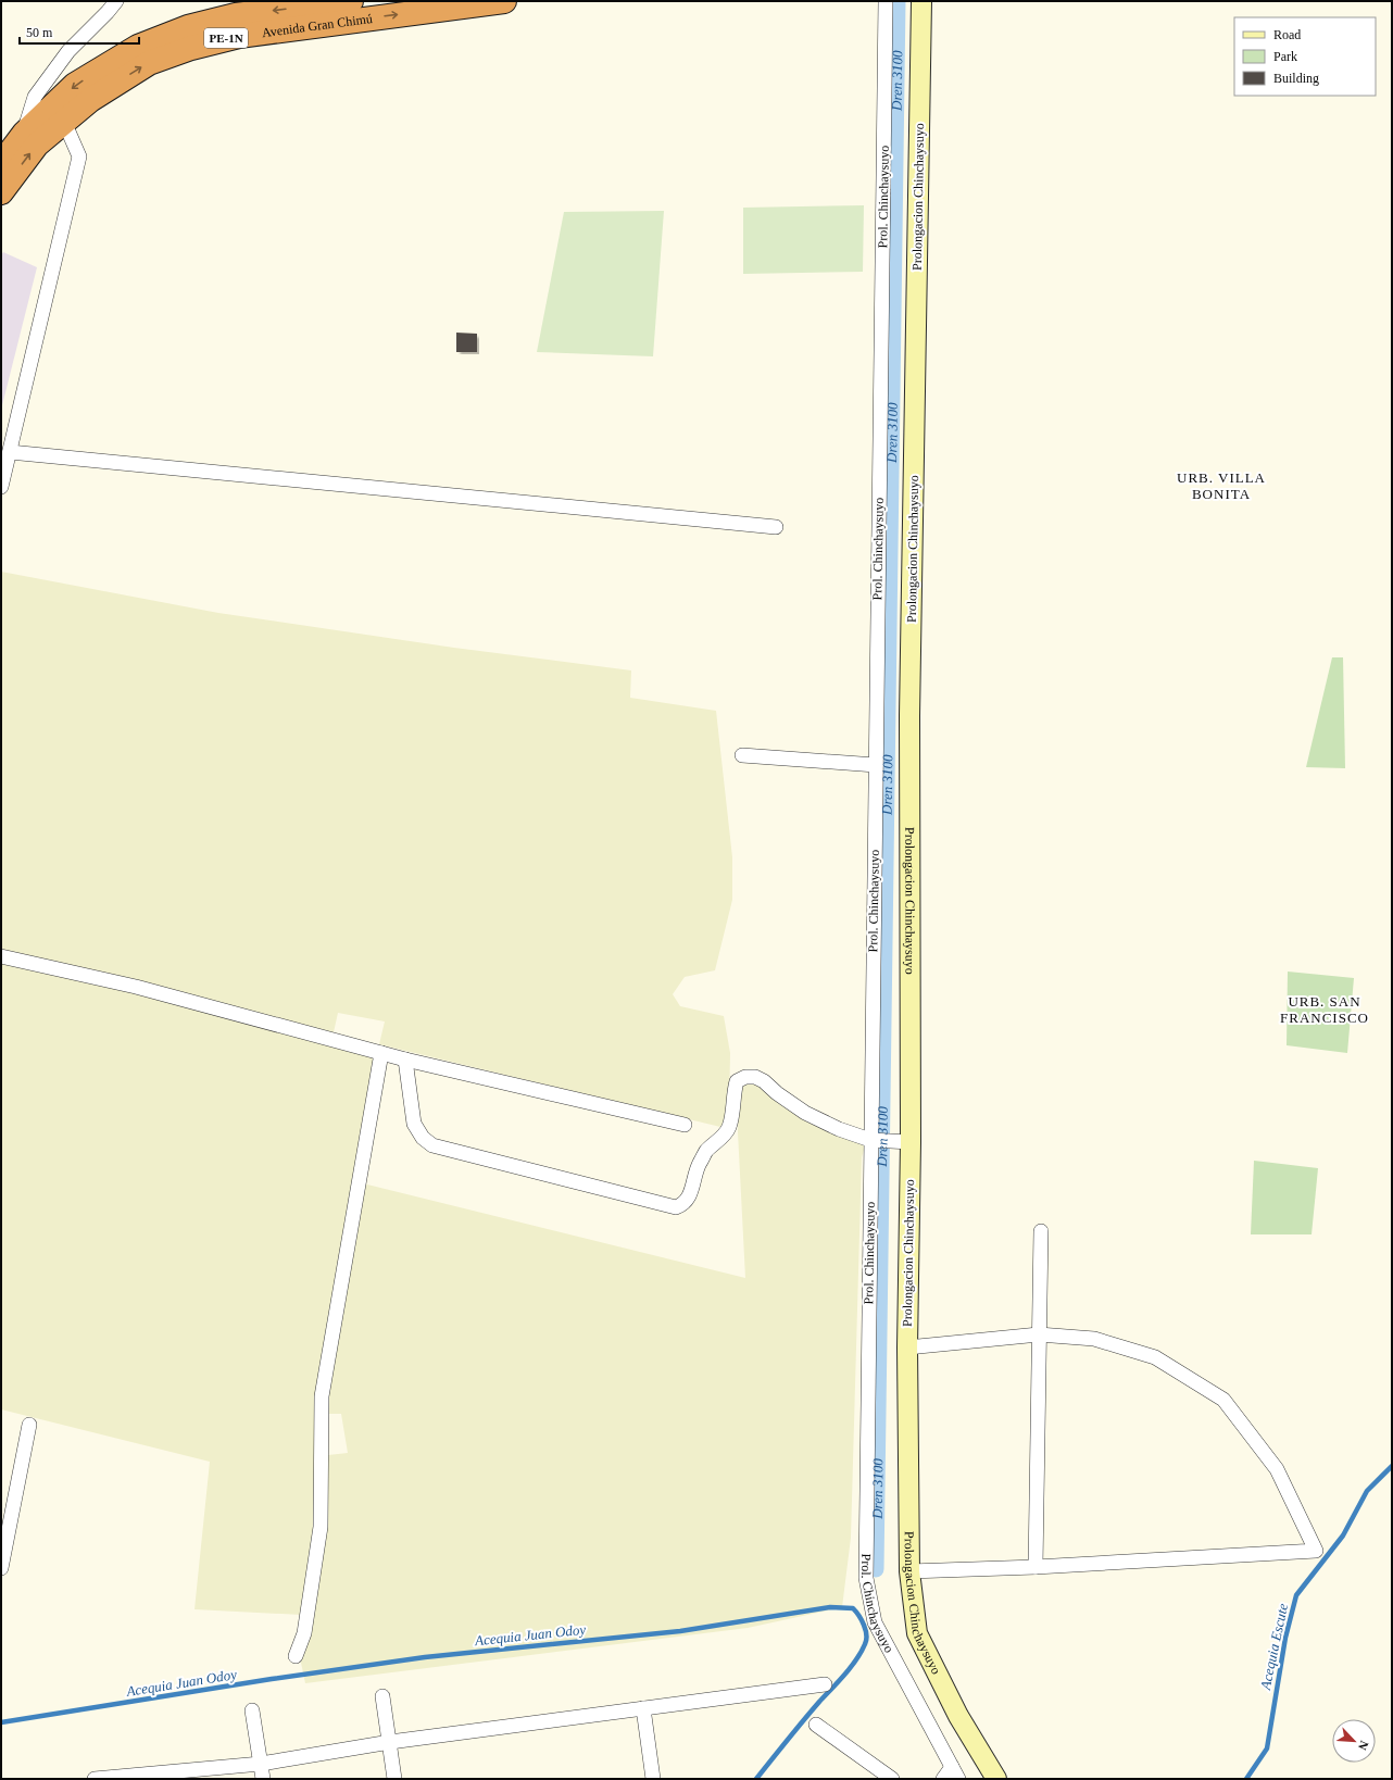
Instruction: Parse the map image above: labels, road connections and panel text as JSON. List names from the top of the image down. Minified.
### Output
{"streets":{"highway":["Avenida Gran Chimú","PE-1N"],"street":["Prol. Chinchaysuyo","Prolongacion Chinchaysuyo"]},"districts":["URB. VILLA BONITA","URB. SAN FRANCISCO"],"water":["Dren 3100","Acequia Juan Odoy","Acequia Escute"],"legend":["Road","Park","Building"],"scale_bar":"50 m","north":"bottom right"}
